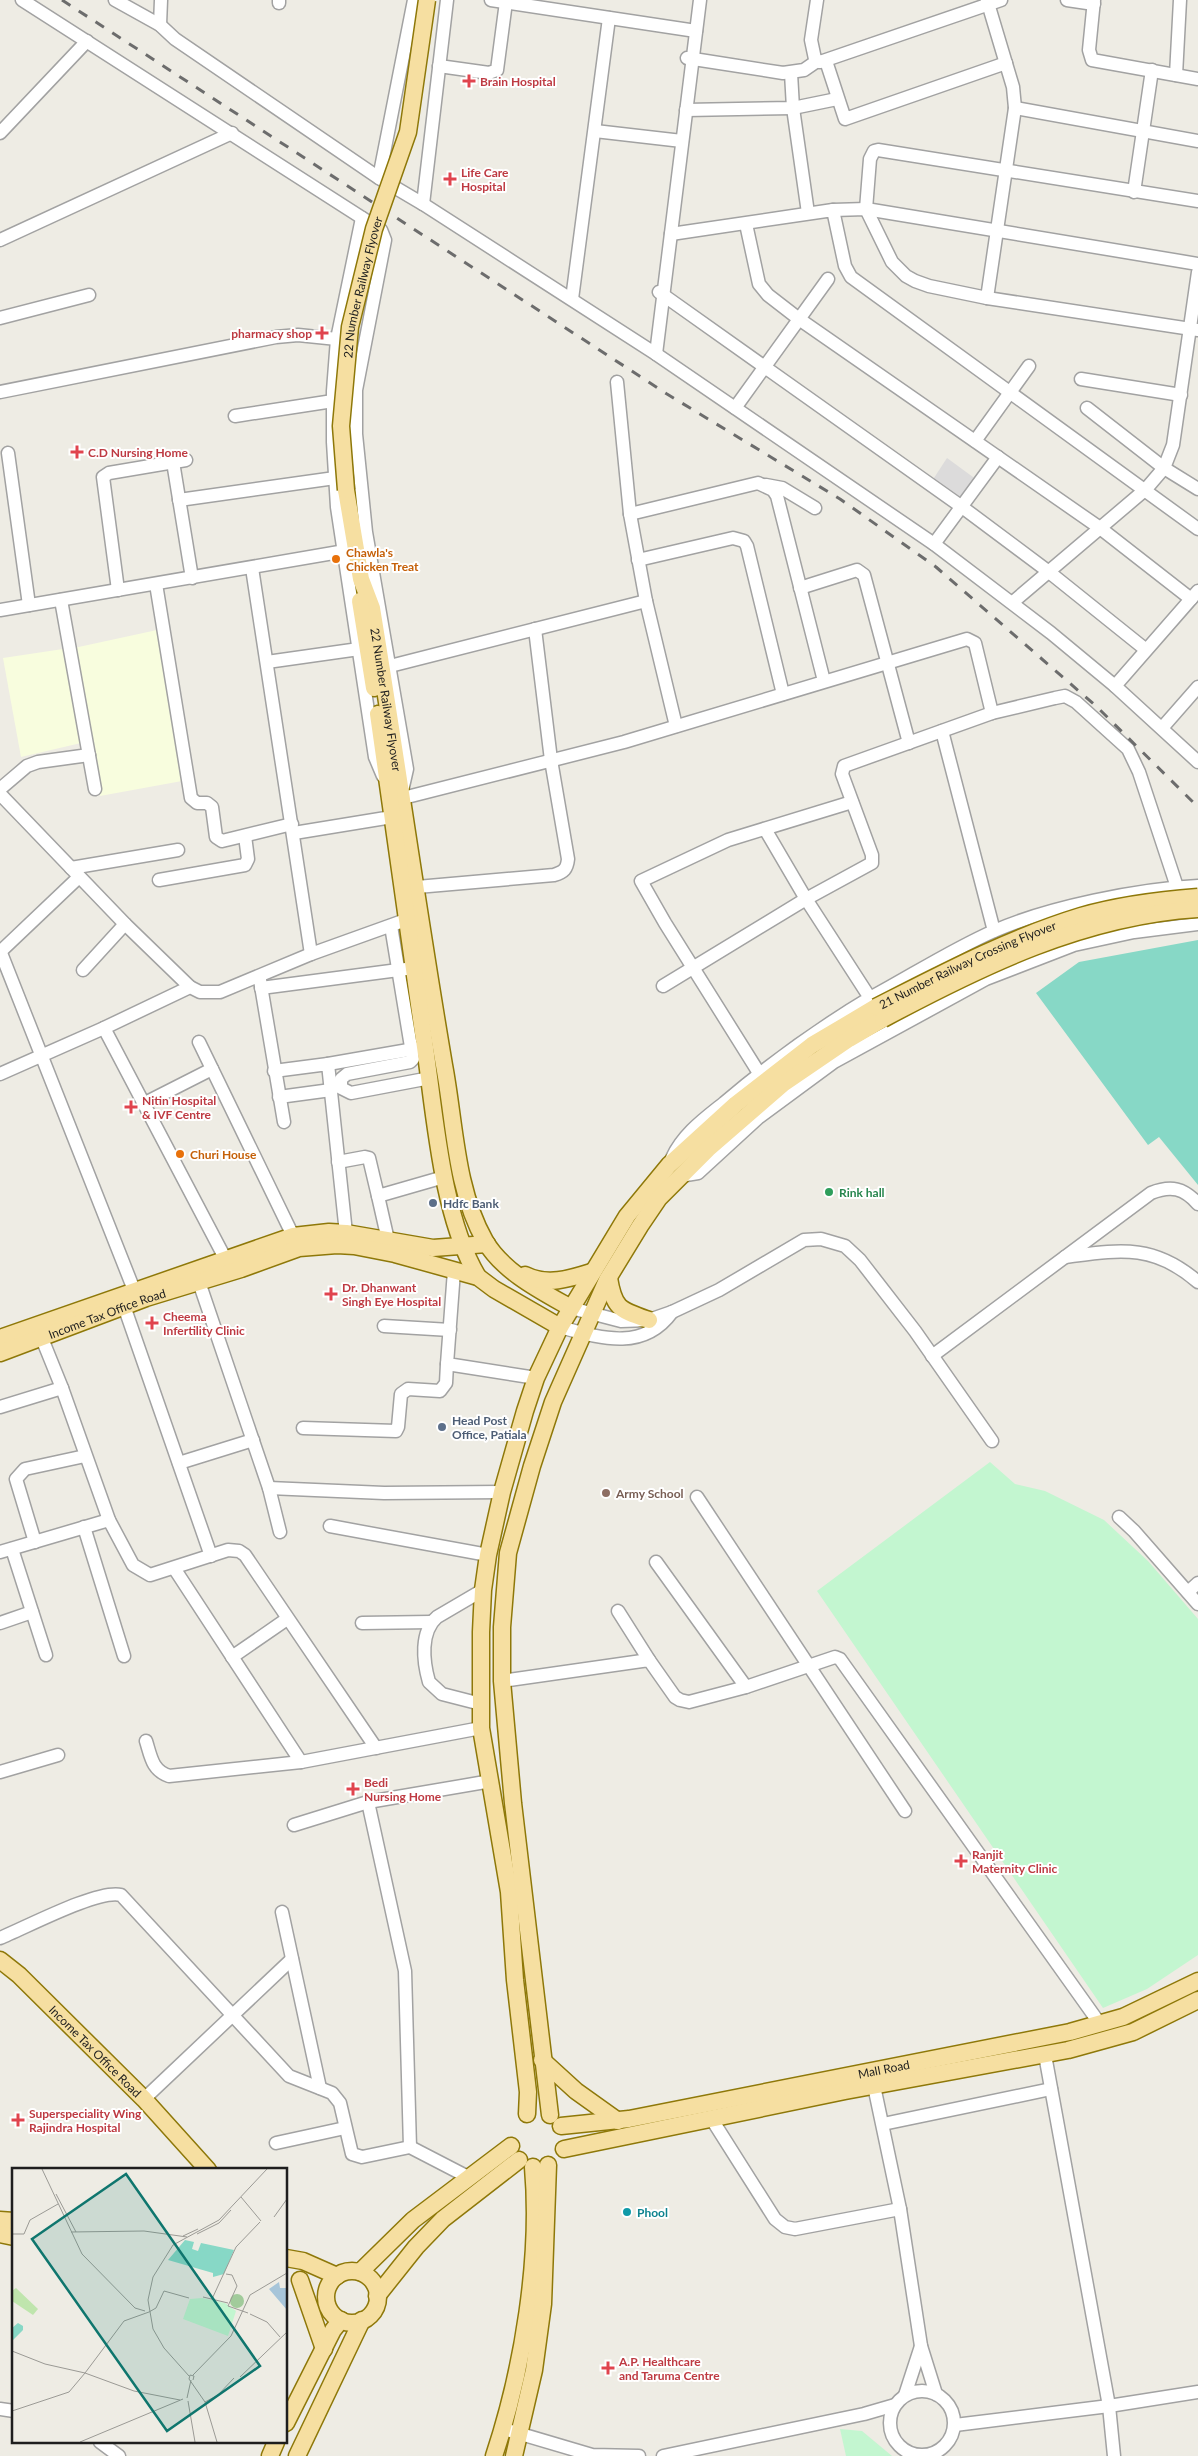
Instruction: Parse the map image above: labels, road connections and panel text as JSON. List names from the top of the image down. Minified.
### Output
{"streets":{"main road":["22 Number Railway Flyover","21 Number Railway Crossing Flyover","Income Tax Office Road","Mall Road"]},"places":{"health":["Brain Hospital","Life Care Hospital","pharmacy shop","C.D Nursing Home","Nitin Hospital & IVF Centre","Dr. Dhanwant Singh Eye Hospital","Cheema Infertility Clinic","Bedi Nursing Home","Ranjit Maternity Clinic","Superspeciality Wing Rajindra Hospital","A.P. Healthcare and Taruma Centre"],"other":["Chawla's Chicken Treat","Churi House","Rink hall","Hdfc Bank","Head Post Office, Patiala","Army School","Phool"]}}
